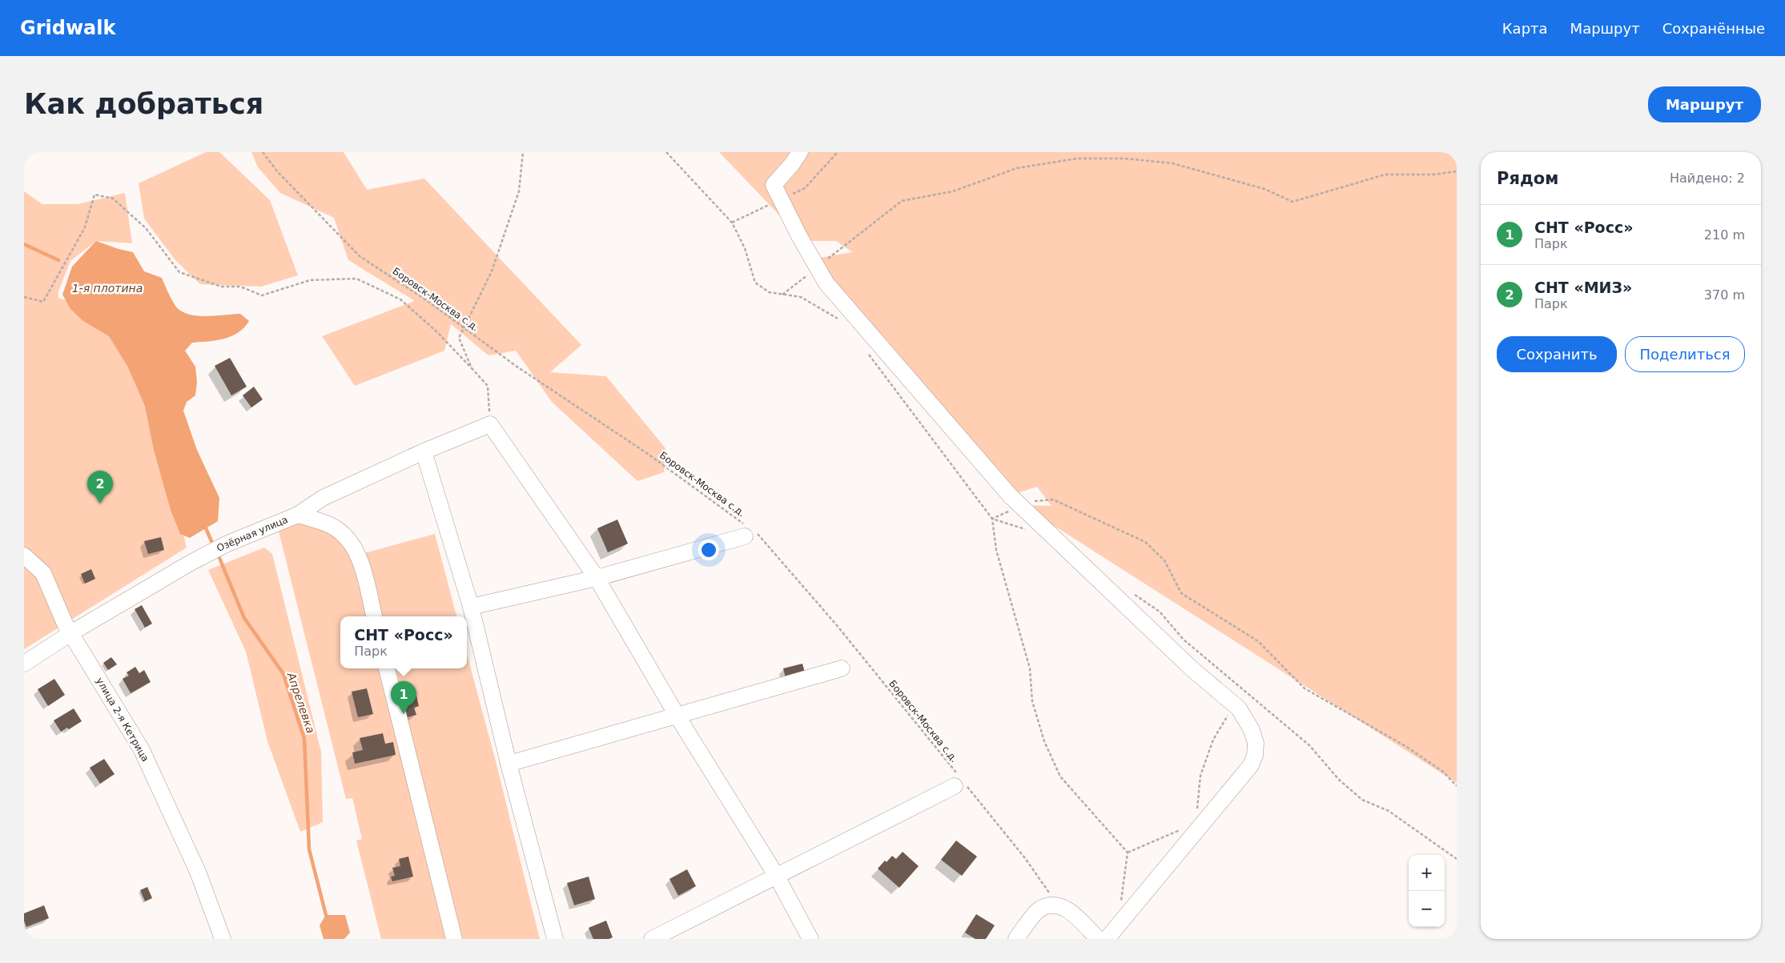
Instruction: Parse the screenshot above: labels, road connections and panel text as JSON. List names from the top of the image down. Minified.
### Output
{"streets":{"street":["Озёрная улица","улица 2-я Кетрица"],"path":["Боровск-Москва с.д."]},"crossings":[["Озёрная улица","улица 2-я Кетрица"]],"water":["1-я плотина","Апрелевка"],"page":{"header":"Gridwalk","nav":["Карта","Маршрут","Сохранённые"],"buttons":["Маршрут",["Сохранить","Поделиться"]],"title":"Как добраться","heading":["Рядом","Найдено: 2"],"list":[{"mark":"1","name":"СНТ «Росс»","note":"Парк","value":"210 m"},{"mark":"2","name":"СНТ «МИЗ»","note":"Парк","value":"370 m"}],"pins":["2","1"],"popup":["СНТ «Росс»","Парк"],"map_buttons":["+","−"]}}
